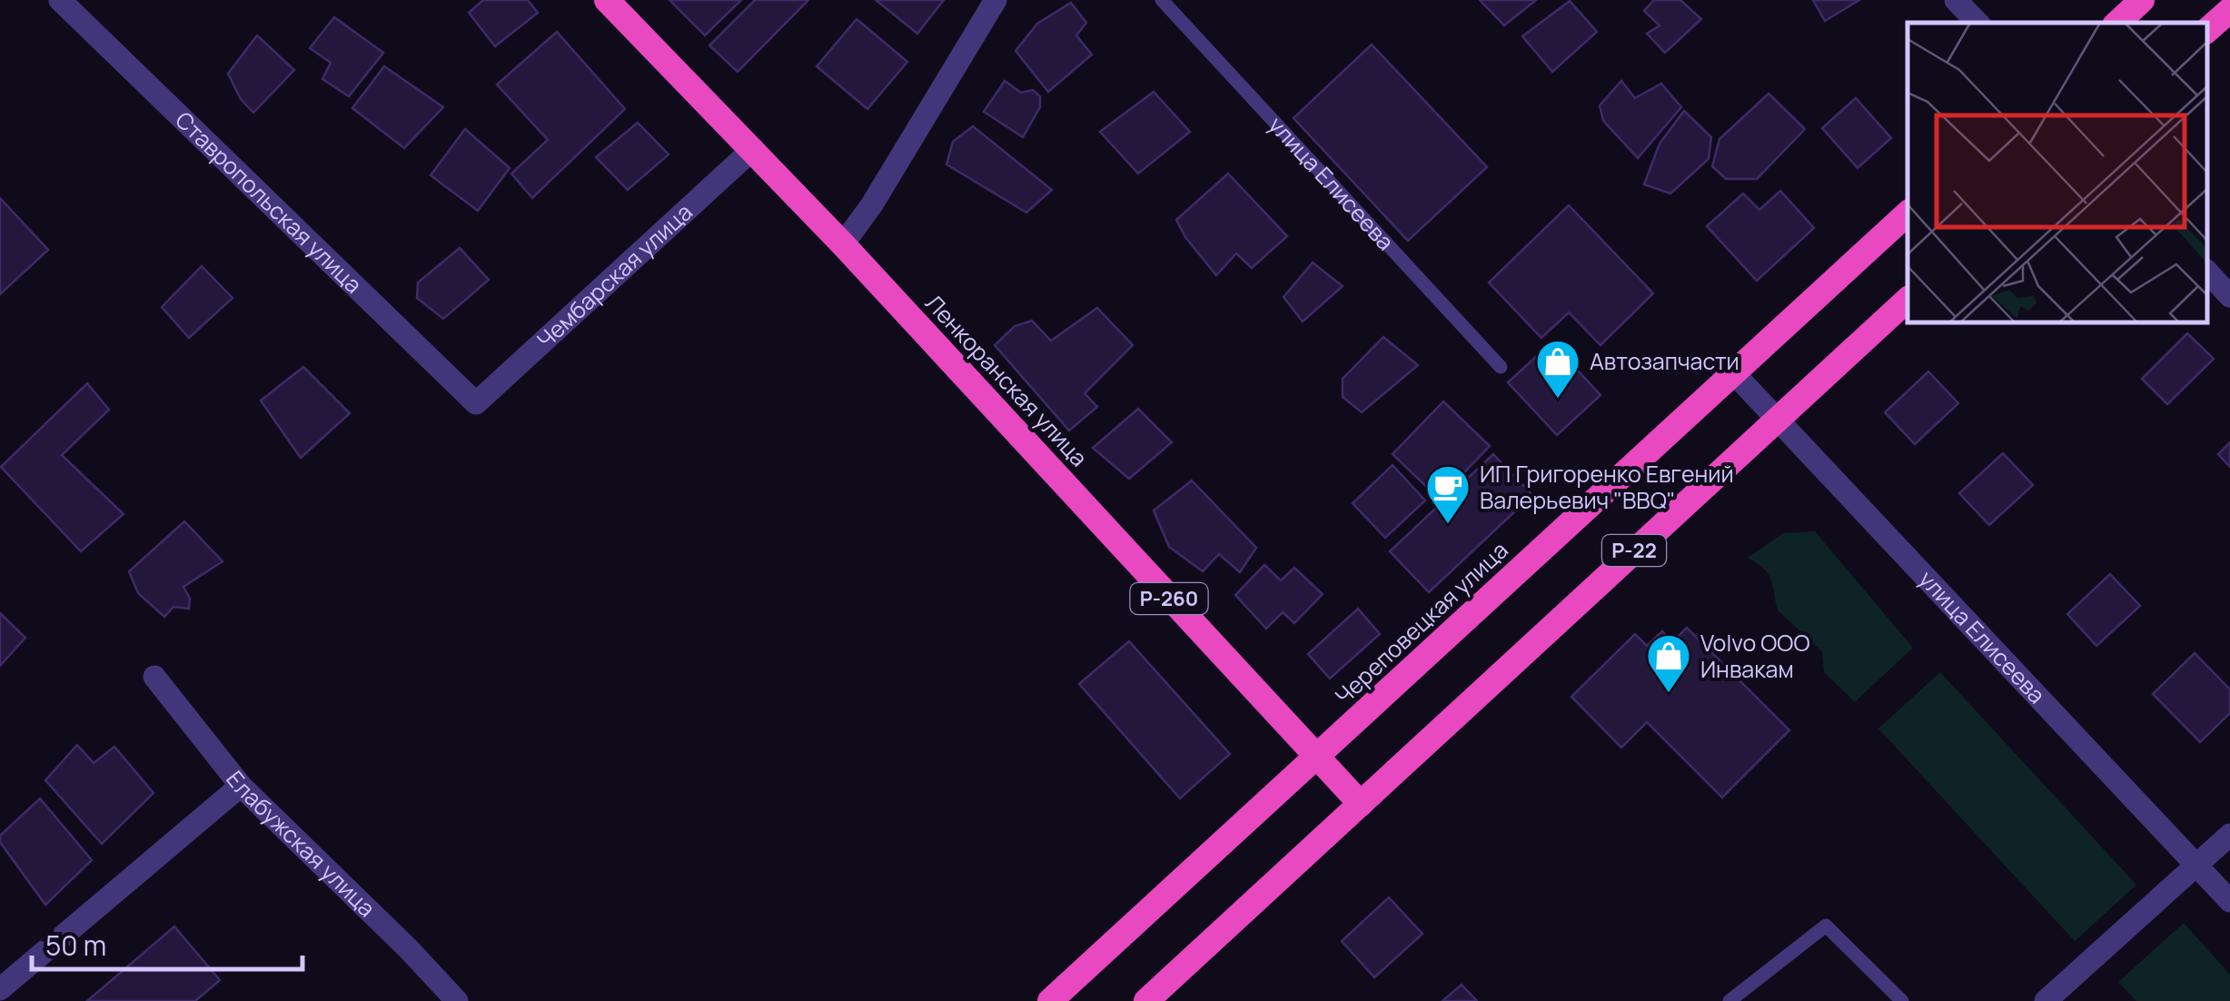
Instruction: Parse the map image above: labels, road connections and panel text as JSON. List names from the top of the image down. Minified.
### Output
{"streets":{"highway":["Ленкоранская улица","Р-22","Р-260","Череповецкая улица"],"street":["улица Елисеева","Ставропольская улица","Чембарская улица","Елабужская улица"]},"crossings":[["улица Елисеева","Р-22"],["улица Елисеева","Череповецкая улица"],["Ставропольская улица","Чембарская улица"],["Чембарская улица","Ленкоранская улица"],["Ленкоранская улица","Р-22"],["Ленкоранская улица","Череповецкая улица"]],"places":{"shop":["Автозапчасти","Volvo ООО Инвакам"],"cafe":["ИП Григоренко Евгений Валерьевич \"BBQ\""]},"scale_bar":"50 m"}
